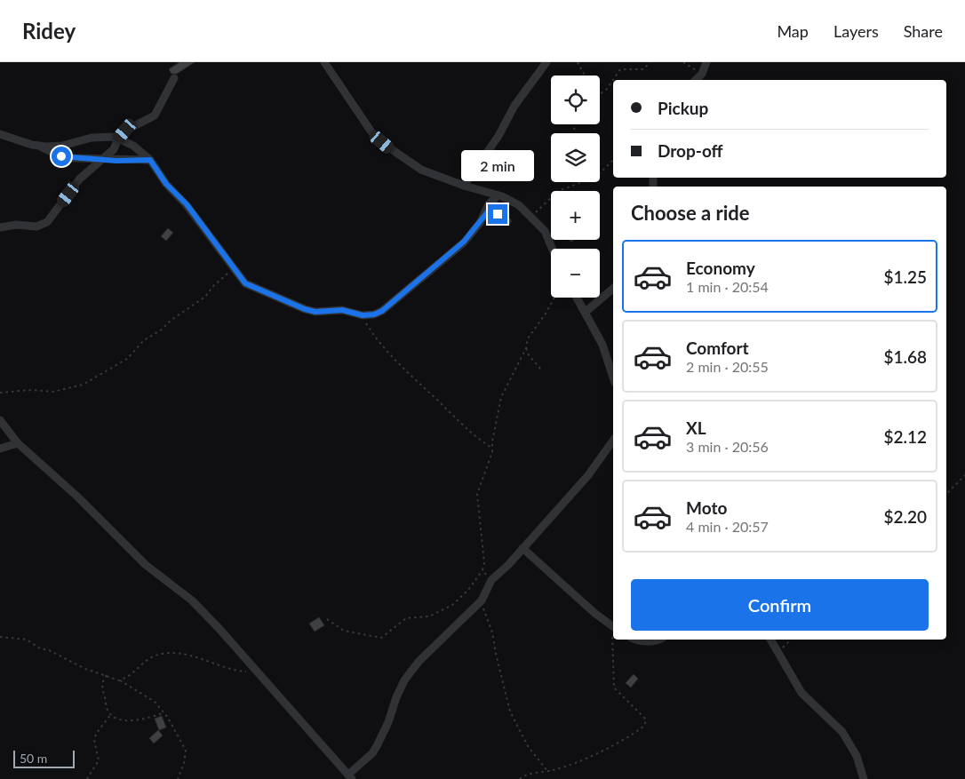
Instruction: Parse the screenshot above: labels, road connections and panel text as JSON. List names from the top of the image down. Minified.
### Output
{"scale_bar":"50 m","page":{"header":"Ridey","nav":["Map","Layers","Share"],"map_buttons":["+","−"],"banner":["Pickup","Drop-off"],"bubble":"2 min","heading":"Choose a ride","list":[{"name":"Economy","note":"1 min · 20:54","value":"$1.25"},{"name":"Comfort","note":"2 min · 20:55","value":"$1.68"},{"name":"XL","note":"3 min · 20:56","value":"$2.12"},{"name":"Moto","note":"4 min · 20:57","value":"$2.20"}],"buttons":"Confirm","scale":"50 m"}}
